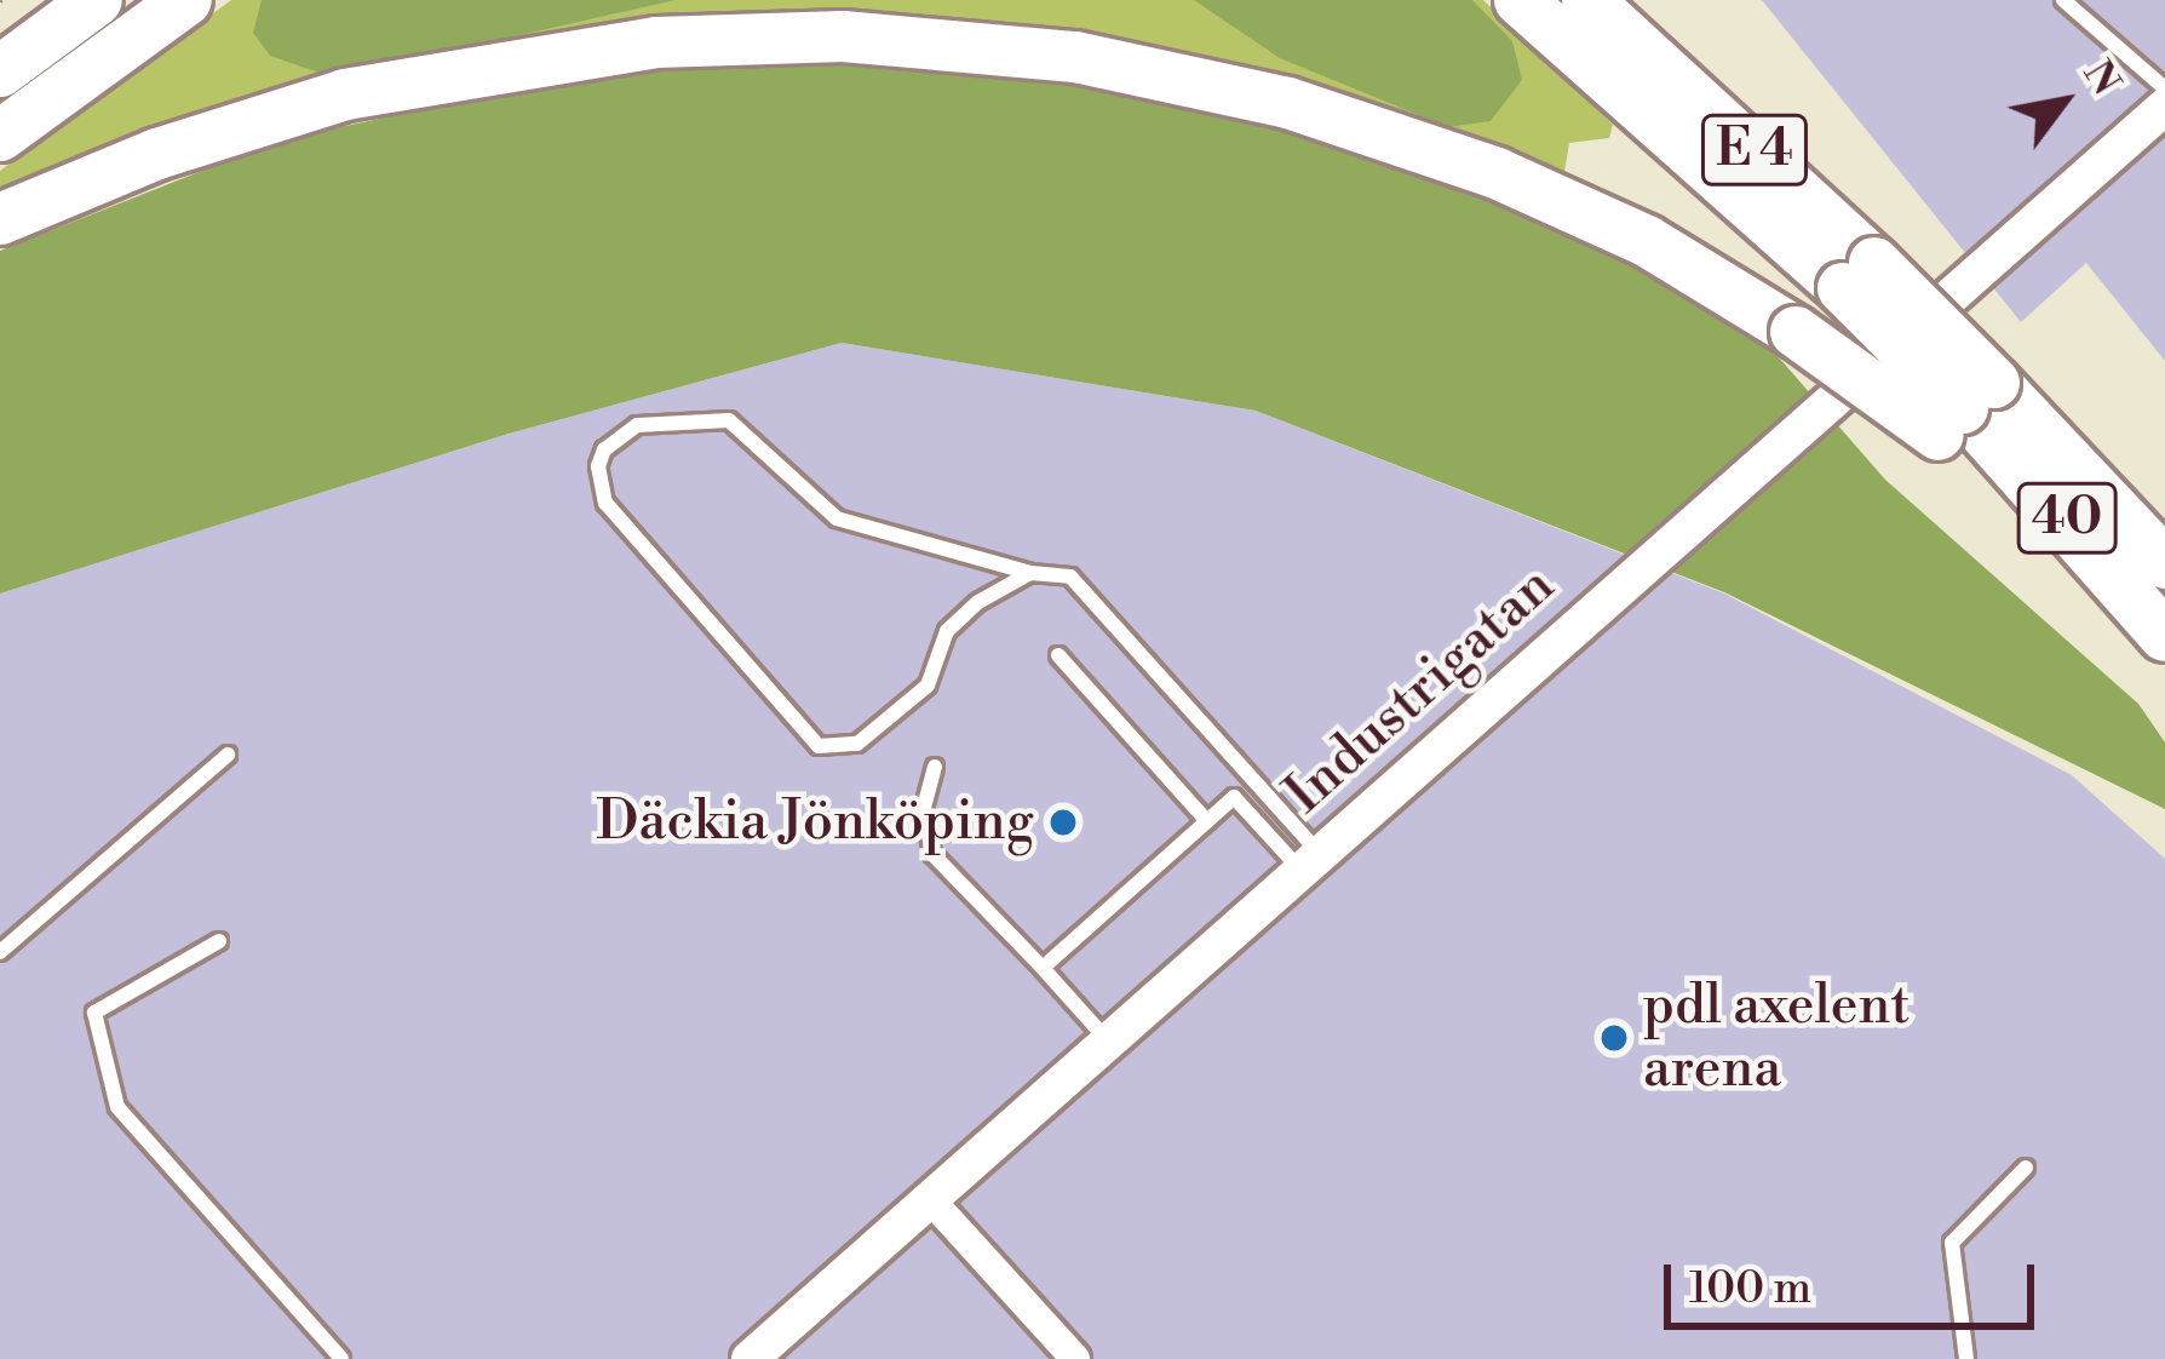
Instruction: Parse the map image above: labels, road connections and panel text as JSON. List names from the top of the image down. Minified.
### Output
{"streets":{"highway":["E 4","40"],"street":["Industrigatan"]},"crossings":[["E 4","40"]],"places":["Däckia Jönköping","pdl axelent arena"],"scale_bar":"100 m","north":"top right"}
